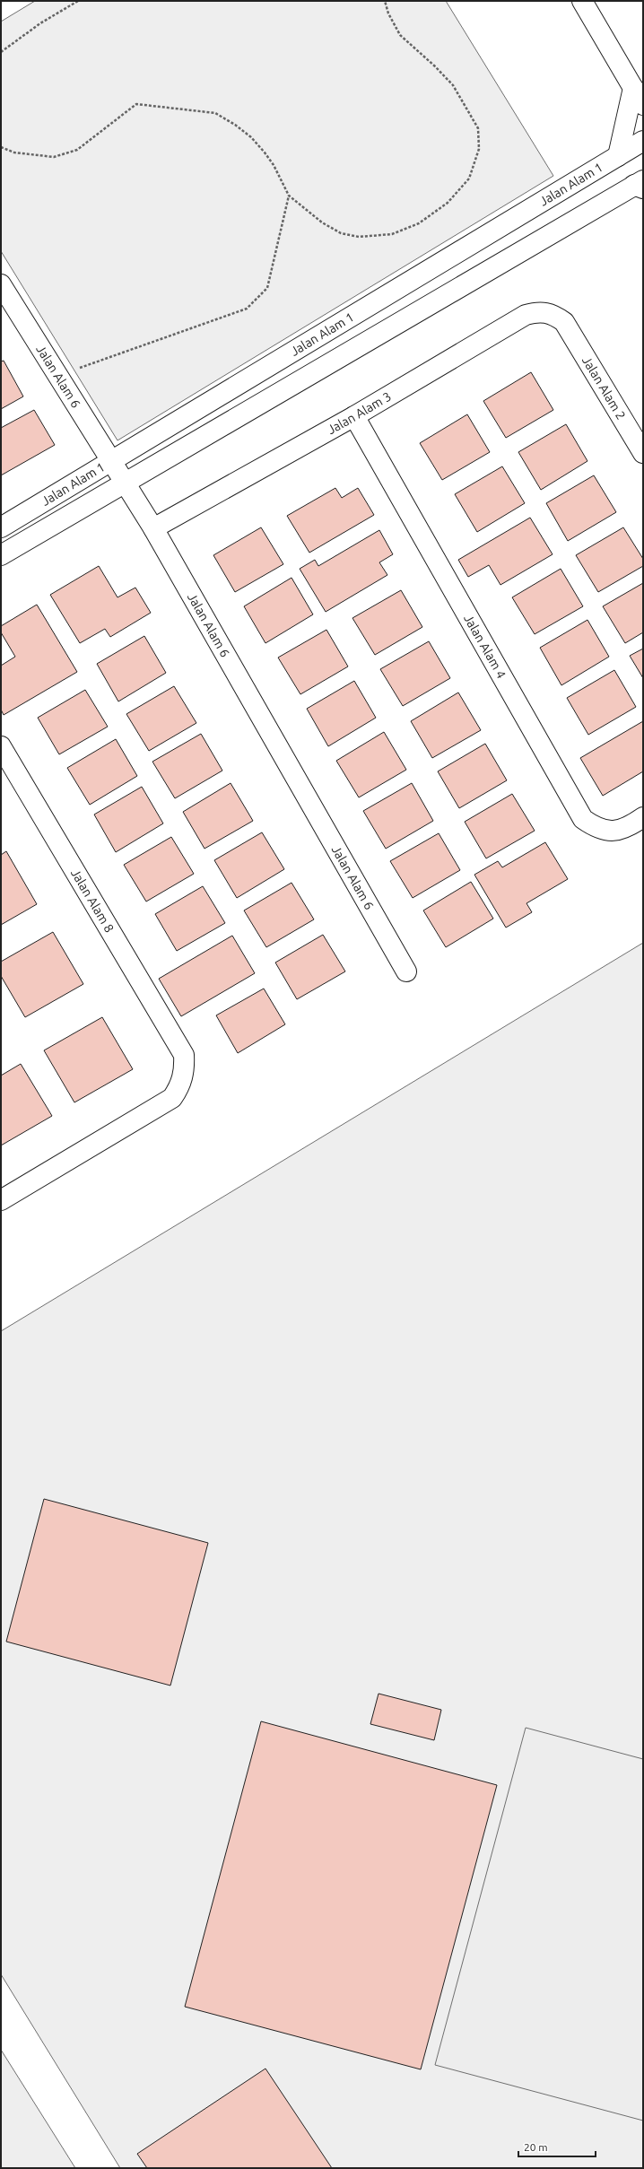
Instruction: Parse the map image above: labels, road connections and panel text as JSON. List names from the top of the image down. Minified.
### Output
{"streets":{"street":["Jalan Alam 1","Jalan Alam 6","Jalan Alam 2","Jalan Alam 3","Jalan Alam 4","Jalan Alam 8"]},"crossings":[["Jalan Alam 1","Jalan Alam 6"],["Jalan Alam 6","Jalan Alam 3"],["Jalan Alam 2","Jalan Alam 3"],["Jalan Alam 3","Jalan Alam 4"]],"scale_bar":"20 m"}
